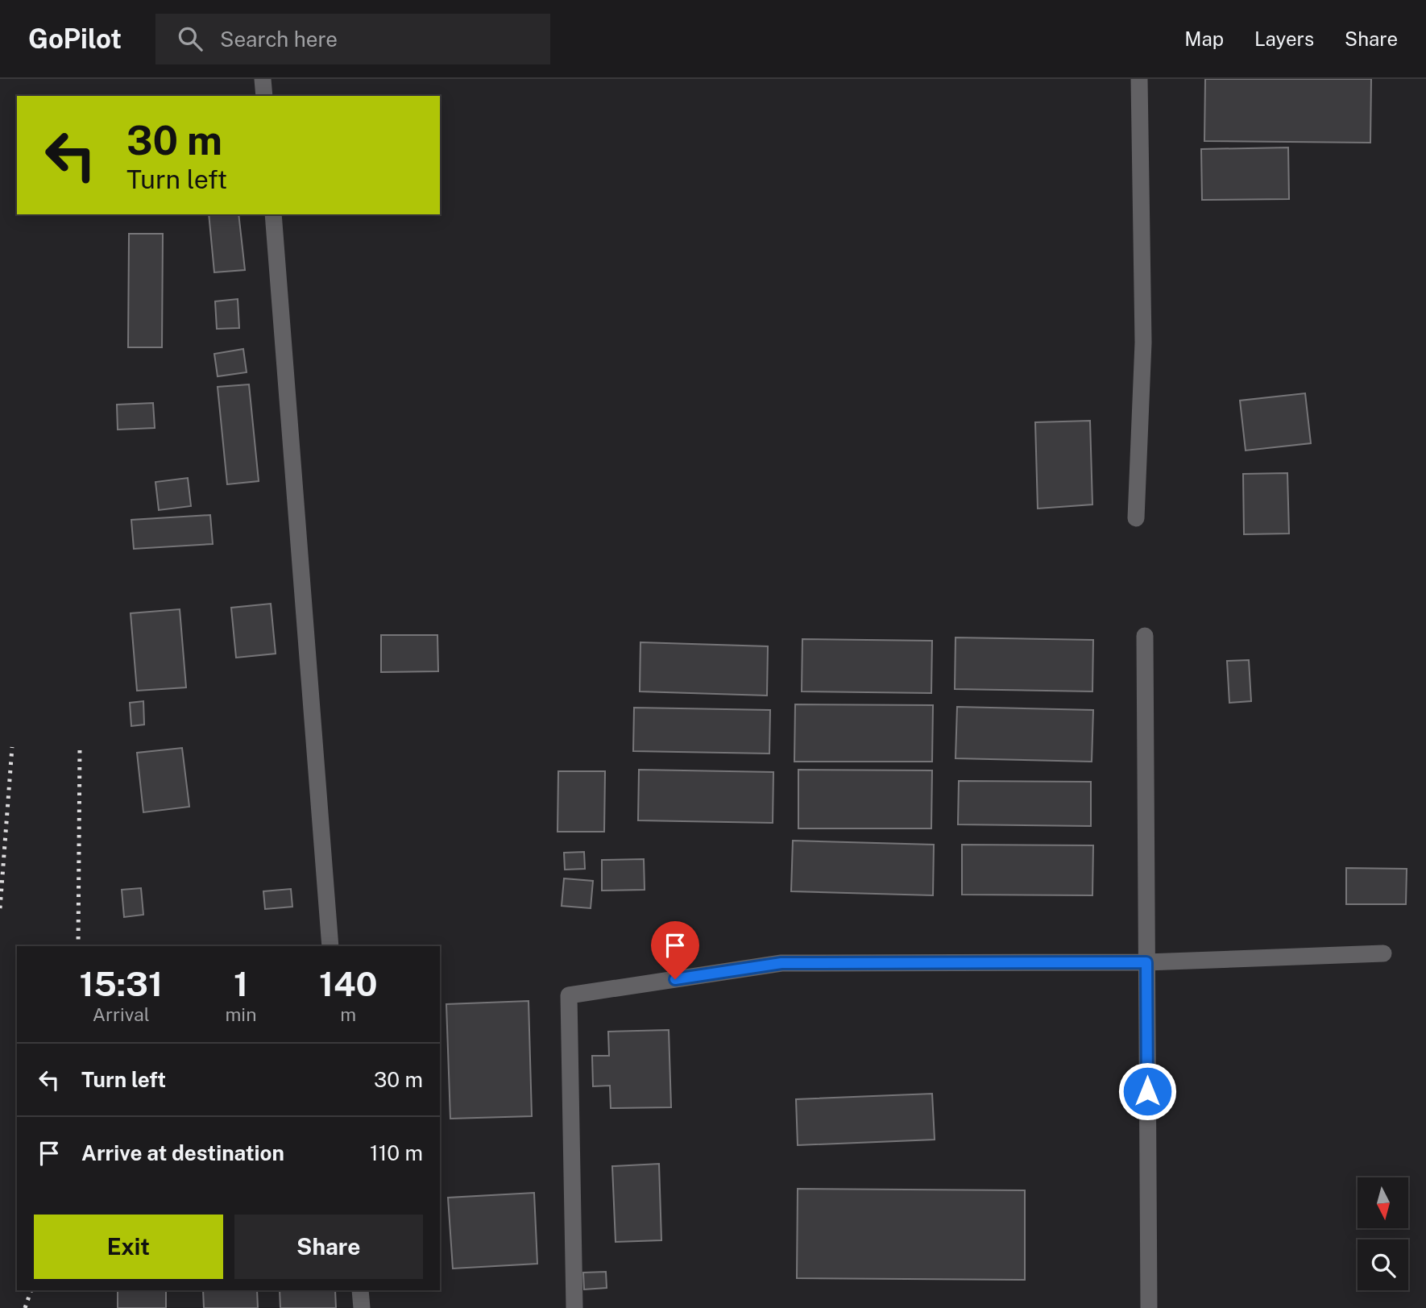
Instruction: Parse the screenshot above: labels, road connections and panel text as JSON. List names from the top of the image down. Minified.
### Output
{"north":"bottom","page":{"header":"GoPilot","search":"Search here","nav":["Map","Layers","Share"],"turn":["30 m","Turn left"],"eta":["15:31","Arrival","1","min","140","m"],"list":[{"name":"Turn left","value":"30 m"},{"name":"Arrive at destination","value":"110 m"}],"buttons":["Exit","Share"]}}
